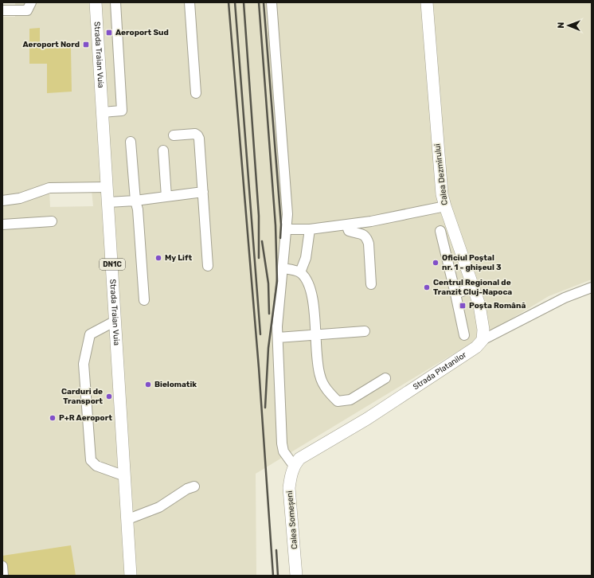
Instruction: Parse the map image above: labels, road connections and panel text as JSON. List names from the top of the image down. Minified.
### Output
{"streets":{"main road":["Strada Traian Vuia","Calea Dezmirului","DN1C","Strada Platanilor","Calea Someșeni"]},"crossings":[["Strada Traian Vuia","DN1C"],["Calea Dezmirului","Strada Platanilor"],["Strada Platanilor","Calea Someșeni"]],"places":{"transit":["Aeroport Sud","Aeroport Nord","Poșta Română"],"other":["My Lift","Oficiul Poștal nr. 1 - ghișeul 3","Centrul Regional de Tranzit Cluj-Napoca","Bielomatik","Carduri de Transport","P+R Aeroport"]},"north":"left"}
